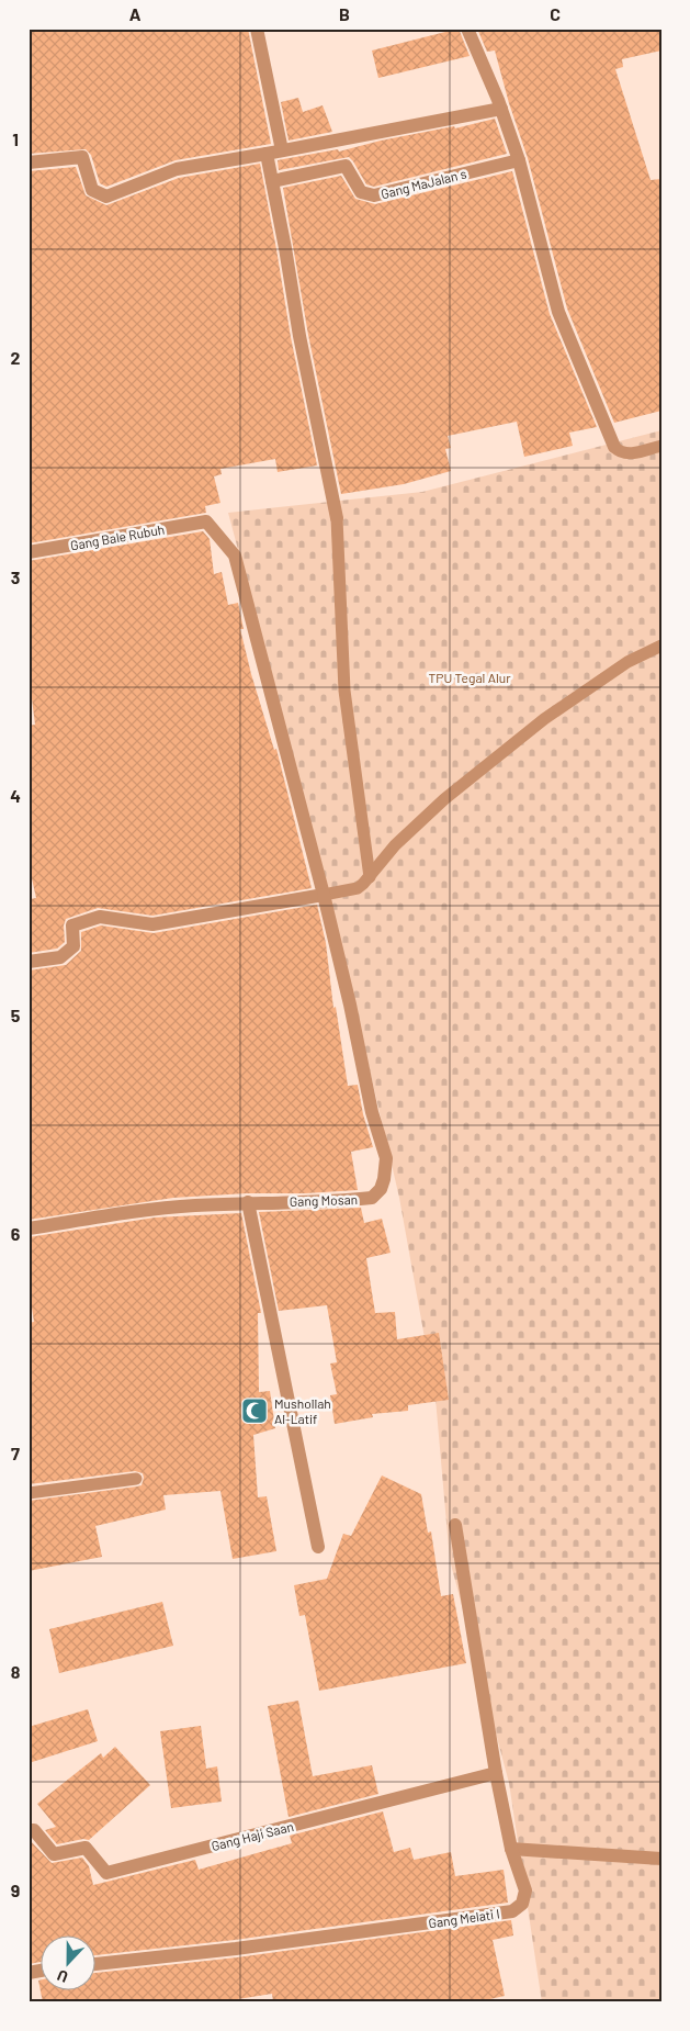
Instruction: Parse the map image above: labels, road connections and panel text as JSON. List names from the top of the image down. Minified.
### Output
{"streets":{"street":["Gang MaJalan s","Gang Bale Rubuh","Gang Mosan","Gang Haji Saan","Gang Melati I"]},"crossings":[["Gang Bale Rubuh","Gang Mosan"],["Gang Haji Saan","Gang Melati I"]],"parks":["TPU Tegal Alur"],"places":{"mosque":["Mushollah Al-Latif"]},"north":"bottom","grid":{"columns":["A","B","C"],"rows":["1","2","3","4","5","6","7","8","9"]}}
